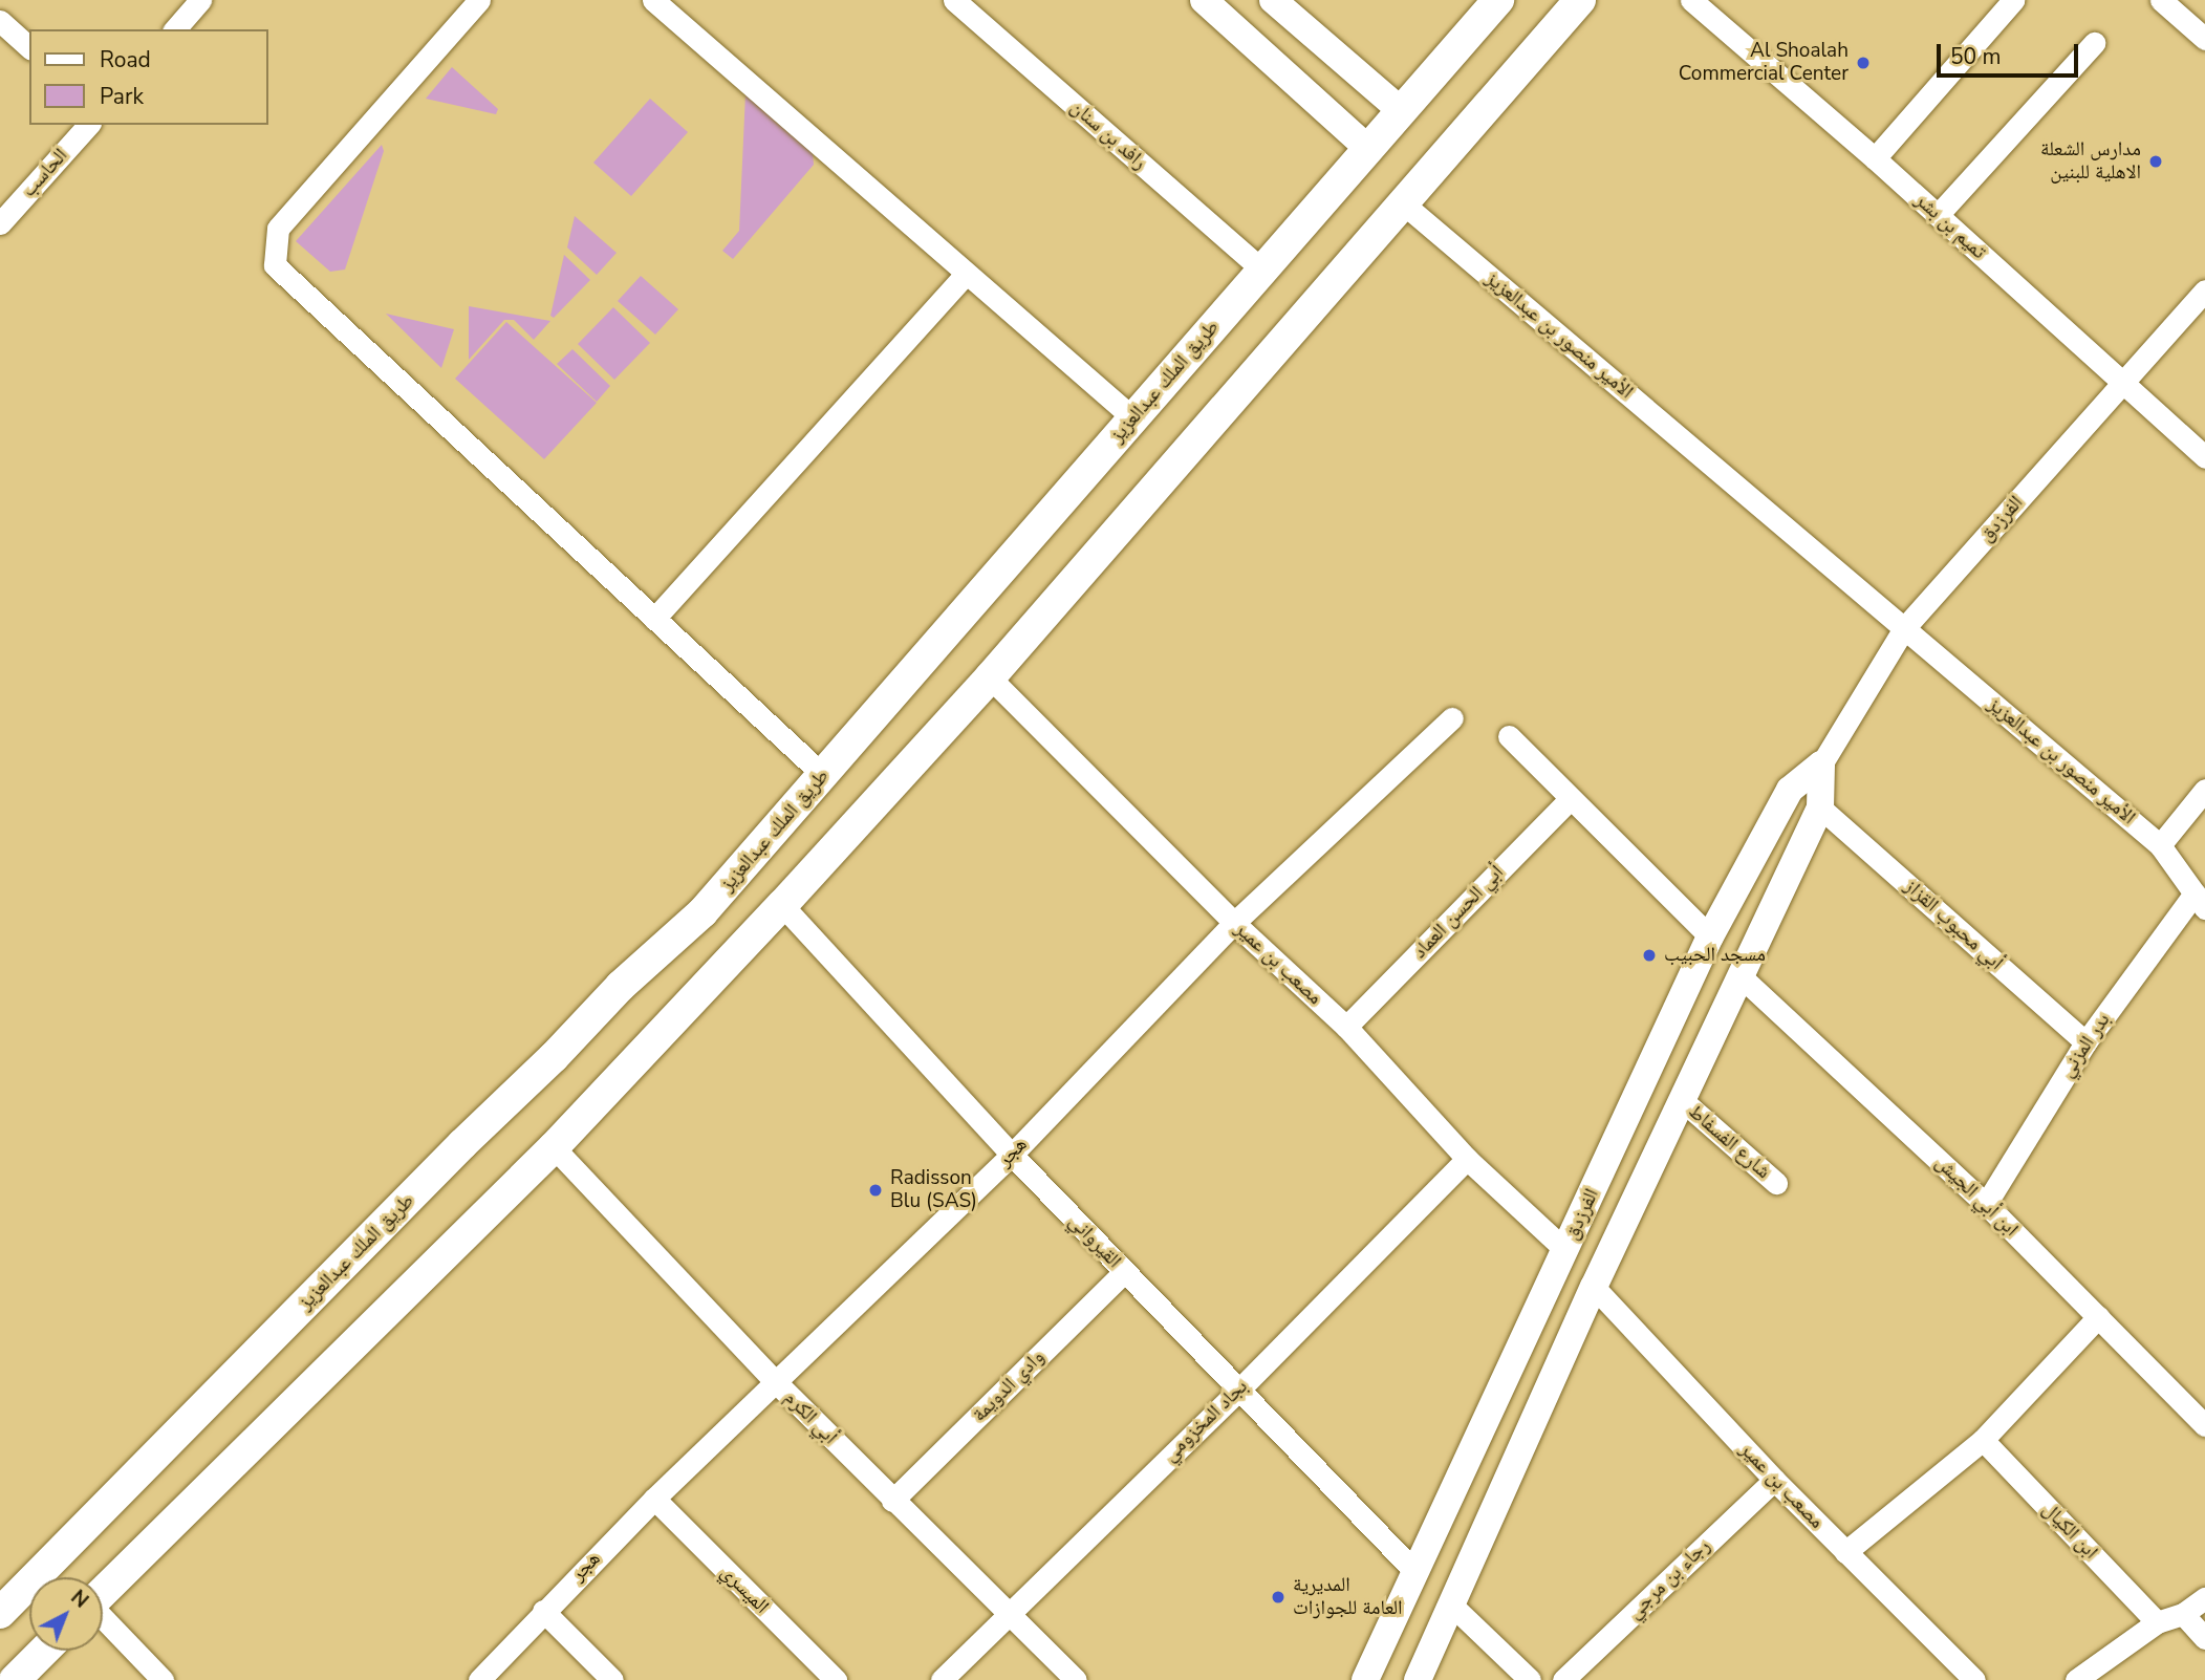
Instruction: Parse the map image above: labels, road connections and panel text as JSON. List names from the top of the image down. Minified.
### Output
{"streets":{"main road":["طريق الملك عبدالعزيز"],"street":["رافد بن سنان","الحاسب","تميم بن بشر","الأمير منصور بن عبدالعزيز","الفرزدق","أبي الحسن العماد","أبي محبوب القزاز","مصعب بن عمير","بدر المزني","شارع الفسفاط","هجر","ابن أبي الجيش","القيرواني","وادي الدويمة","أبي الكرم","بجاد المخزومي","ابن الكيال","رجاء بن مرجي","الميسري"]},"crossings":[["رافد بن سنان","طريق الملك عبدالعزيز"],["تميم بن بشر","الفرزدق"],["الأمير منصور بن عبدالعزيز","الفرزدق"],["الأمير منصور بن عبدالعزيز","بدر المزني"],["الفرزدق","أبي محبوب القزاز"],["الفرزدق","مصعب بن عمير"],["الفرزدق","شارع الفسفاط"],["الفرزدق","ابن أبي الجيش"],["الفرزدق","القيرواني"],["أبي الحسن العماد","مصعب بن عمير"],["أبي محبوب القزاز","بدر المزني"],["مصعب بن عمير","هجر"],["مصعب بن عمير","بجاد المخزومي"],["مصعب بن عمير","رجاء بن مرجي"],["بدر المزني","ابن أبي الجيش"],["هجر","القيرواني"],["هجر","أبي الكرم"],["هجر","الميسري"],["القيرواني","وادي الدويمة"],["القيرواني","بجاد المخزومي"],["وادي الدويمة","أبي الكرم"],["أبي الكرم","بجاد المخزومي"]],"places":["Al Shoalah Commercial Center","مدارس الشعلة الاهلية للبنين","مسجد الحبيب","Radisson Blu (SAS)","المديرية العامة للجوازات"],"legend":["Road","Park"],"scale_bar":"50 m","north":"top right"}
